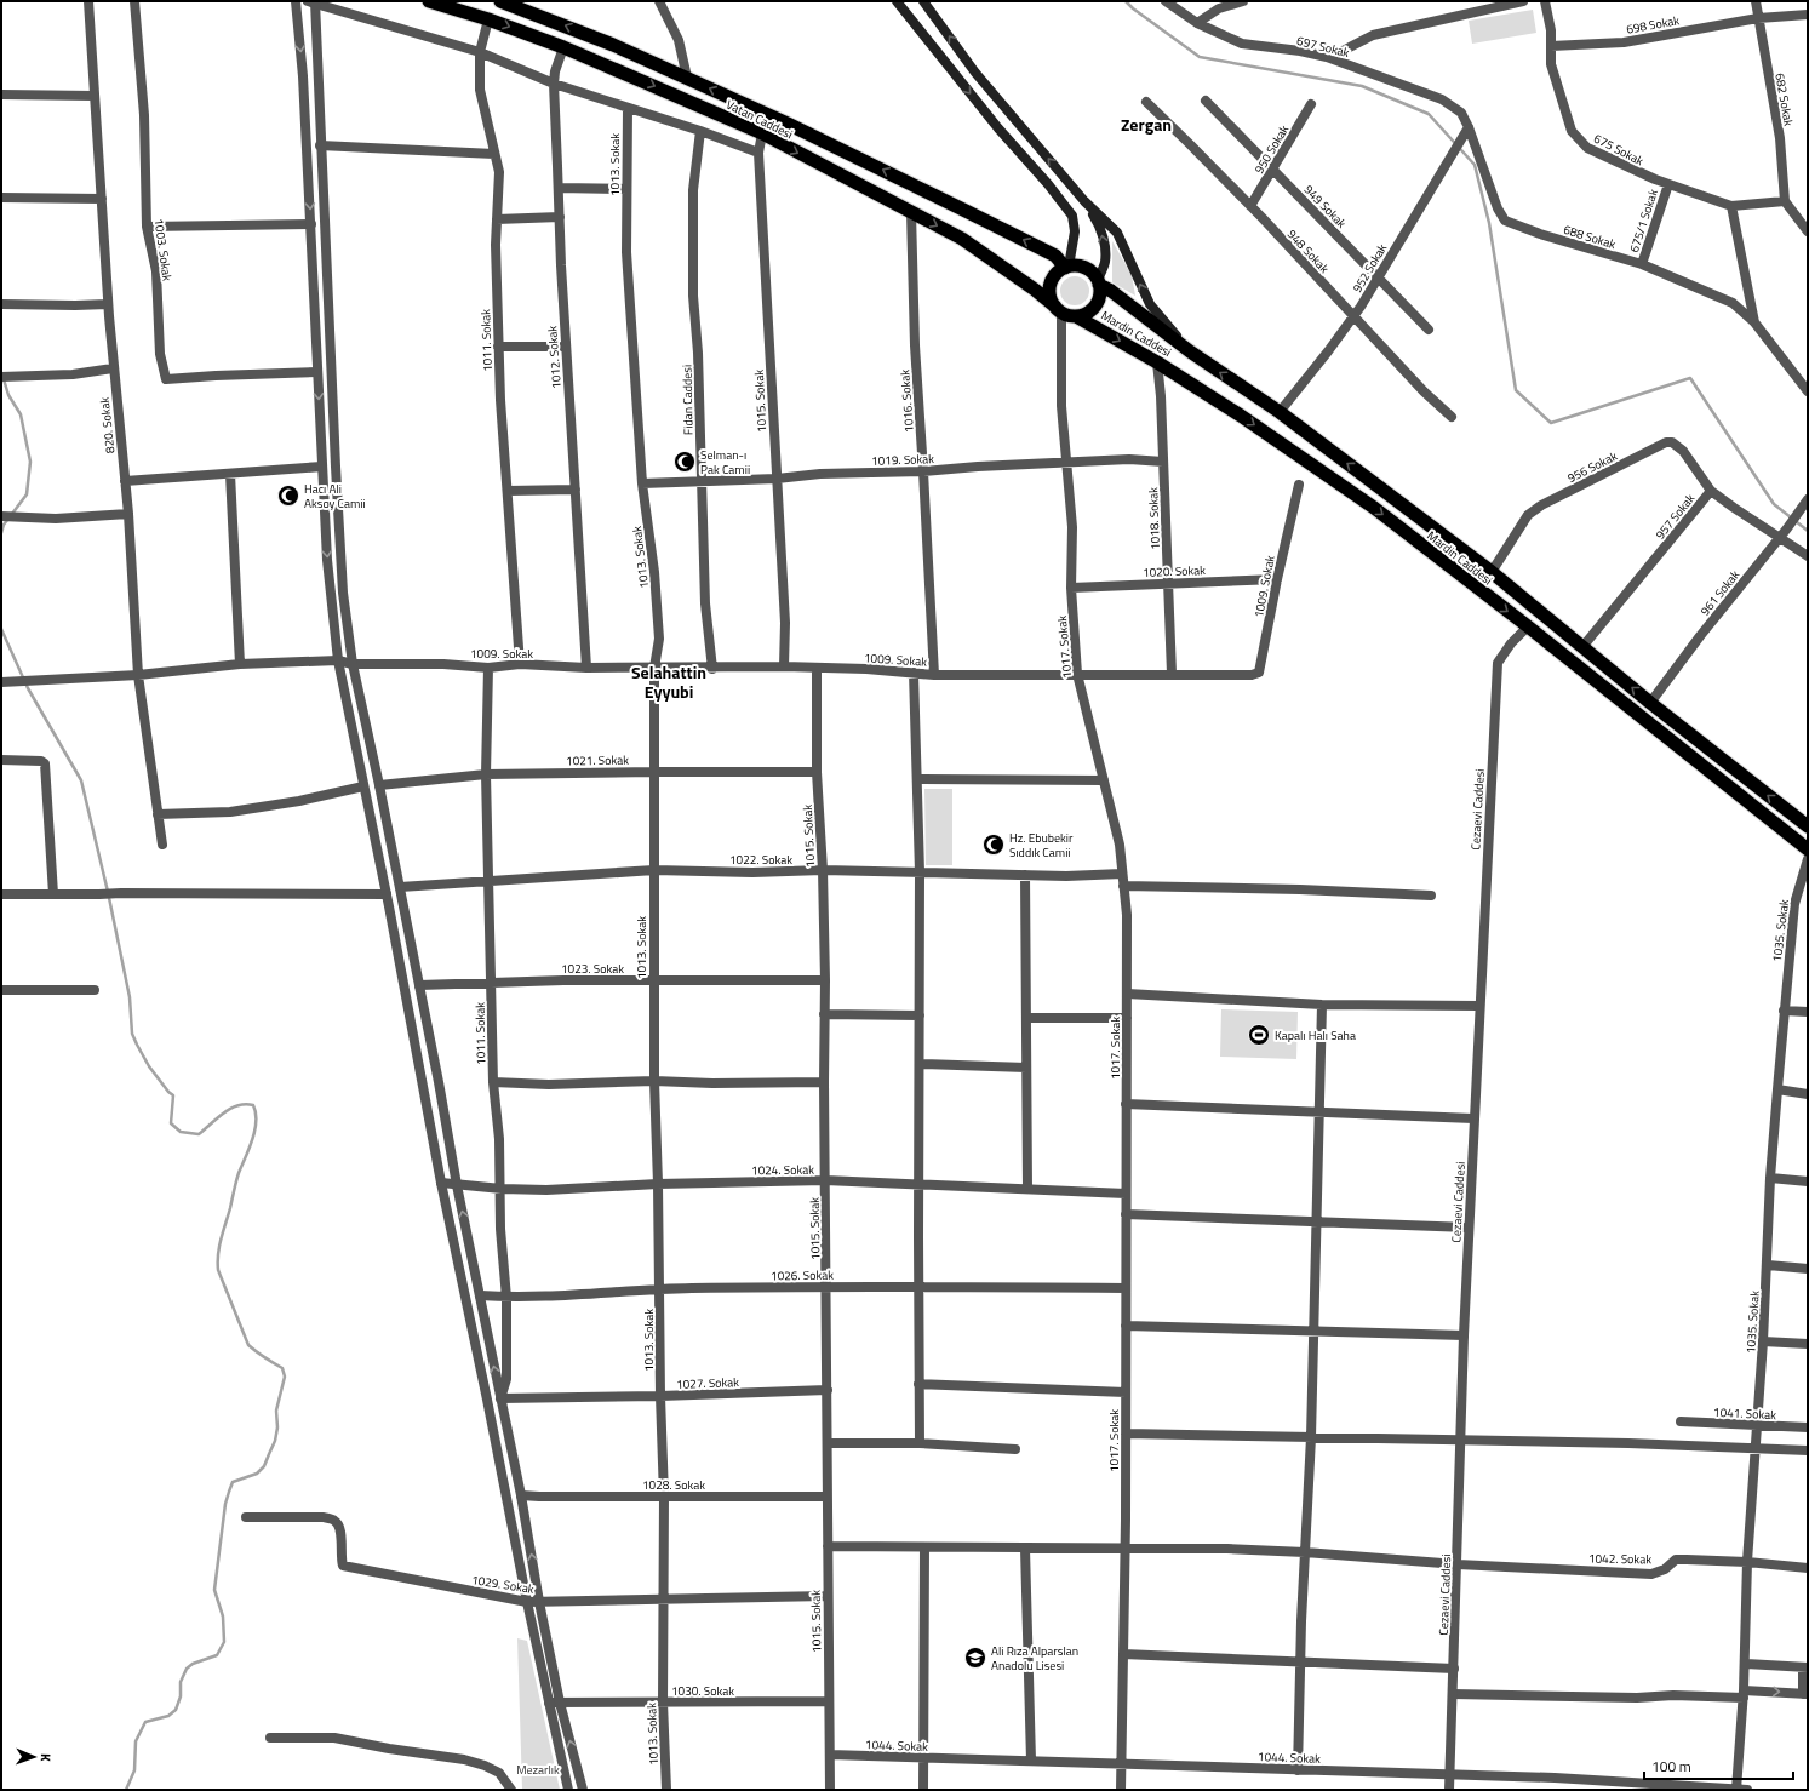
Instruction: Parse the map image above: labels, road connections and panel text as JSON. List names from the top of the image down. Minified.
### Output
{"streets":{"highway":["Vatan Caddesi","Mardin Caddesi"],"street":["698 Sokak","697 Sokak","682 Sokak","950 Sokak","675 Sokak","1013. Sokak","949 Sokak","675/1 Sokak","688 Sokak","1003. Sokak","948 Sokak","952 Sokak","1011. Sokak","1012. Sokak","Fidan Caddesi","1015. Sokak","1016. Sokak","820. Sokak","1019. Sokak","956 Sokak","957 Sokak","1018. Sokak","1020. Sokak","1009. Sokak","961 Sokak","1017. Sokak","1021. Sokak","Cezaevi Caddesi","1022. Sokak","1035. Sokak","1023. Sokak","1024. Sokak","1026. Sokak","1027. Sokak","1041. Sokak","1028. Sokak","1042. Sokak","1029. Sokak","1030. Sokak","1044. Sokak"]},"crossings":[["698 Sokak","682 Sokak"],["698 Sokak","675 Sokak"],["697 Sokak","688 Sokak"],["697 Sokak","952 Sokak"],["Vatan Caddesi","Mardin Caddesi"],["Vatan Caddesi","1011. Sokak"],["Vatan Caddesi","1012. Sokak"],["Vatan Caddesi","1015. Sokak"],["Vatan Caddesi","1016. Sokak"],["Vatan Caddesi","1017. Sokak"],["950 Sokak","949 Sokak"],["950 Sokak","948 Sokak"],["675 Sokak","675/1 Sokak"],["1013. Sokak","1019. Sokak"],["1013. Sokak","1009. Sokak"],["1013. Sokak","1021. Sokak"],["1013. Sokak","1022. Sokak"],["1013. Sokak","1023. Sokak"],["1013. Sokak","1024. Sokak"],["1013. Sokak","1026. Sokak"],["1013. Sokak","1027. Sokak"],["1013. Sokak","1028. Sokak"],["1013. Sokak","1029. Sokak"],["1013. Sokak","1030. Sokak"],["949 Sokak","952 Sokak"],["675/1 Sokak","688 Sokak"],["688 Sokak","952 Sokak"],["948 Sokak","952 Sokak"],["952 Sokak","Mardin Caddesi"],["Mardin Caddesi","956 Sokak"],["Mardin Caddesi","957 Sokak"],["Mardin Caddesi","1018. Sokak"],["Mardin Caddesi","961 Sokak"],["Mardin Caddesi","1017. Sokak"],["Mardin Caddesi","Cezaevi Caddesi"],["1011. Sokak","1009. Sokak"],["1011. Sokak","1021. Sokak"],["1011. Sokak","1022. Sokak"],["1011. Sokak","1023. Sokak"],["1011. Sokak","1024. Sokak"],["1011. Sokak","1026. Sokak"],["1011. Sokak","1027. Sokak"],["1012. Sokak","1009. Sokak"],["Fidan Caddesi","1019. Sokak"],["Fidan Caddesi","1009. Sokak"],["1015. Sokak","1019. Sokak"],["1015. Sokak","1009. Sokak"],["1015. Sokak","1021. Sokak"],["1015. Sokak","1022. Sokak"],["1015. Sokak","1023. Sokak"],["1015. Sokak","1024. Sokak"],["1015. Sokak","1026. Sokak"],["1015. Sokak","1027. Sokak"],["1015. Sokak","1028. Sokak"],["1015. Sokak","1042. Sokak"],["1015. Sokak","1029. Sokak"],["1015. Sokak","1030. Sokak"],["1015. Sokak","1044. Sokak"],["1016. Sokak","1019. Sokak"],["1016. Sokak","1009. Sokak"],["820. Sokak","1009. Sokak"],["1019. Sokak","1018. Sokak"],["1019. Sokak","1017. Sokak"],["956 Sokak","957 Sokak"],["957 Sokak","961 Sokak"],["1018. Sokak","1020. Sokak"],["1018. Sokak","1009. Sokak"],["1020. Sokak","1009. Sokak"],["1020. Sokak","1017. Sokak"],["1009. Sokak","1017. Sokak"],["1017. Sokak","1022. Sokak"],["1017. Sokak","1024. Sokak"],["1017. Sokak","1026. Sokak"],["1017. Sokak","1042. Sokak"],["1017. Sokak","1044. Sokak"],["Cezaevi Caddesi","1042. Sokak"],["Cezaevi Caddesi","1044. Sokak"],["1035. Sokak","1041. Sokak"],["1035. Sokak","1042. Sokak"],["1035. Sokak","1044. Sokak"]],"districts":["Zergan","Selahattin Eyyubi"],"parks":["Mezarlık"],"places":{"mosque":["Selman-ı Pak Camii","Hacı Ali Aksoy Camii","Hz. Ebubekir Sıddık Camii"],"sports":["Kapalı Halı Saha"],"school or university":["Ali Rıza Alparslan Anadolu Lisesi"]},"scale_bar":"100 m","north":"right"}
